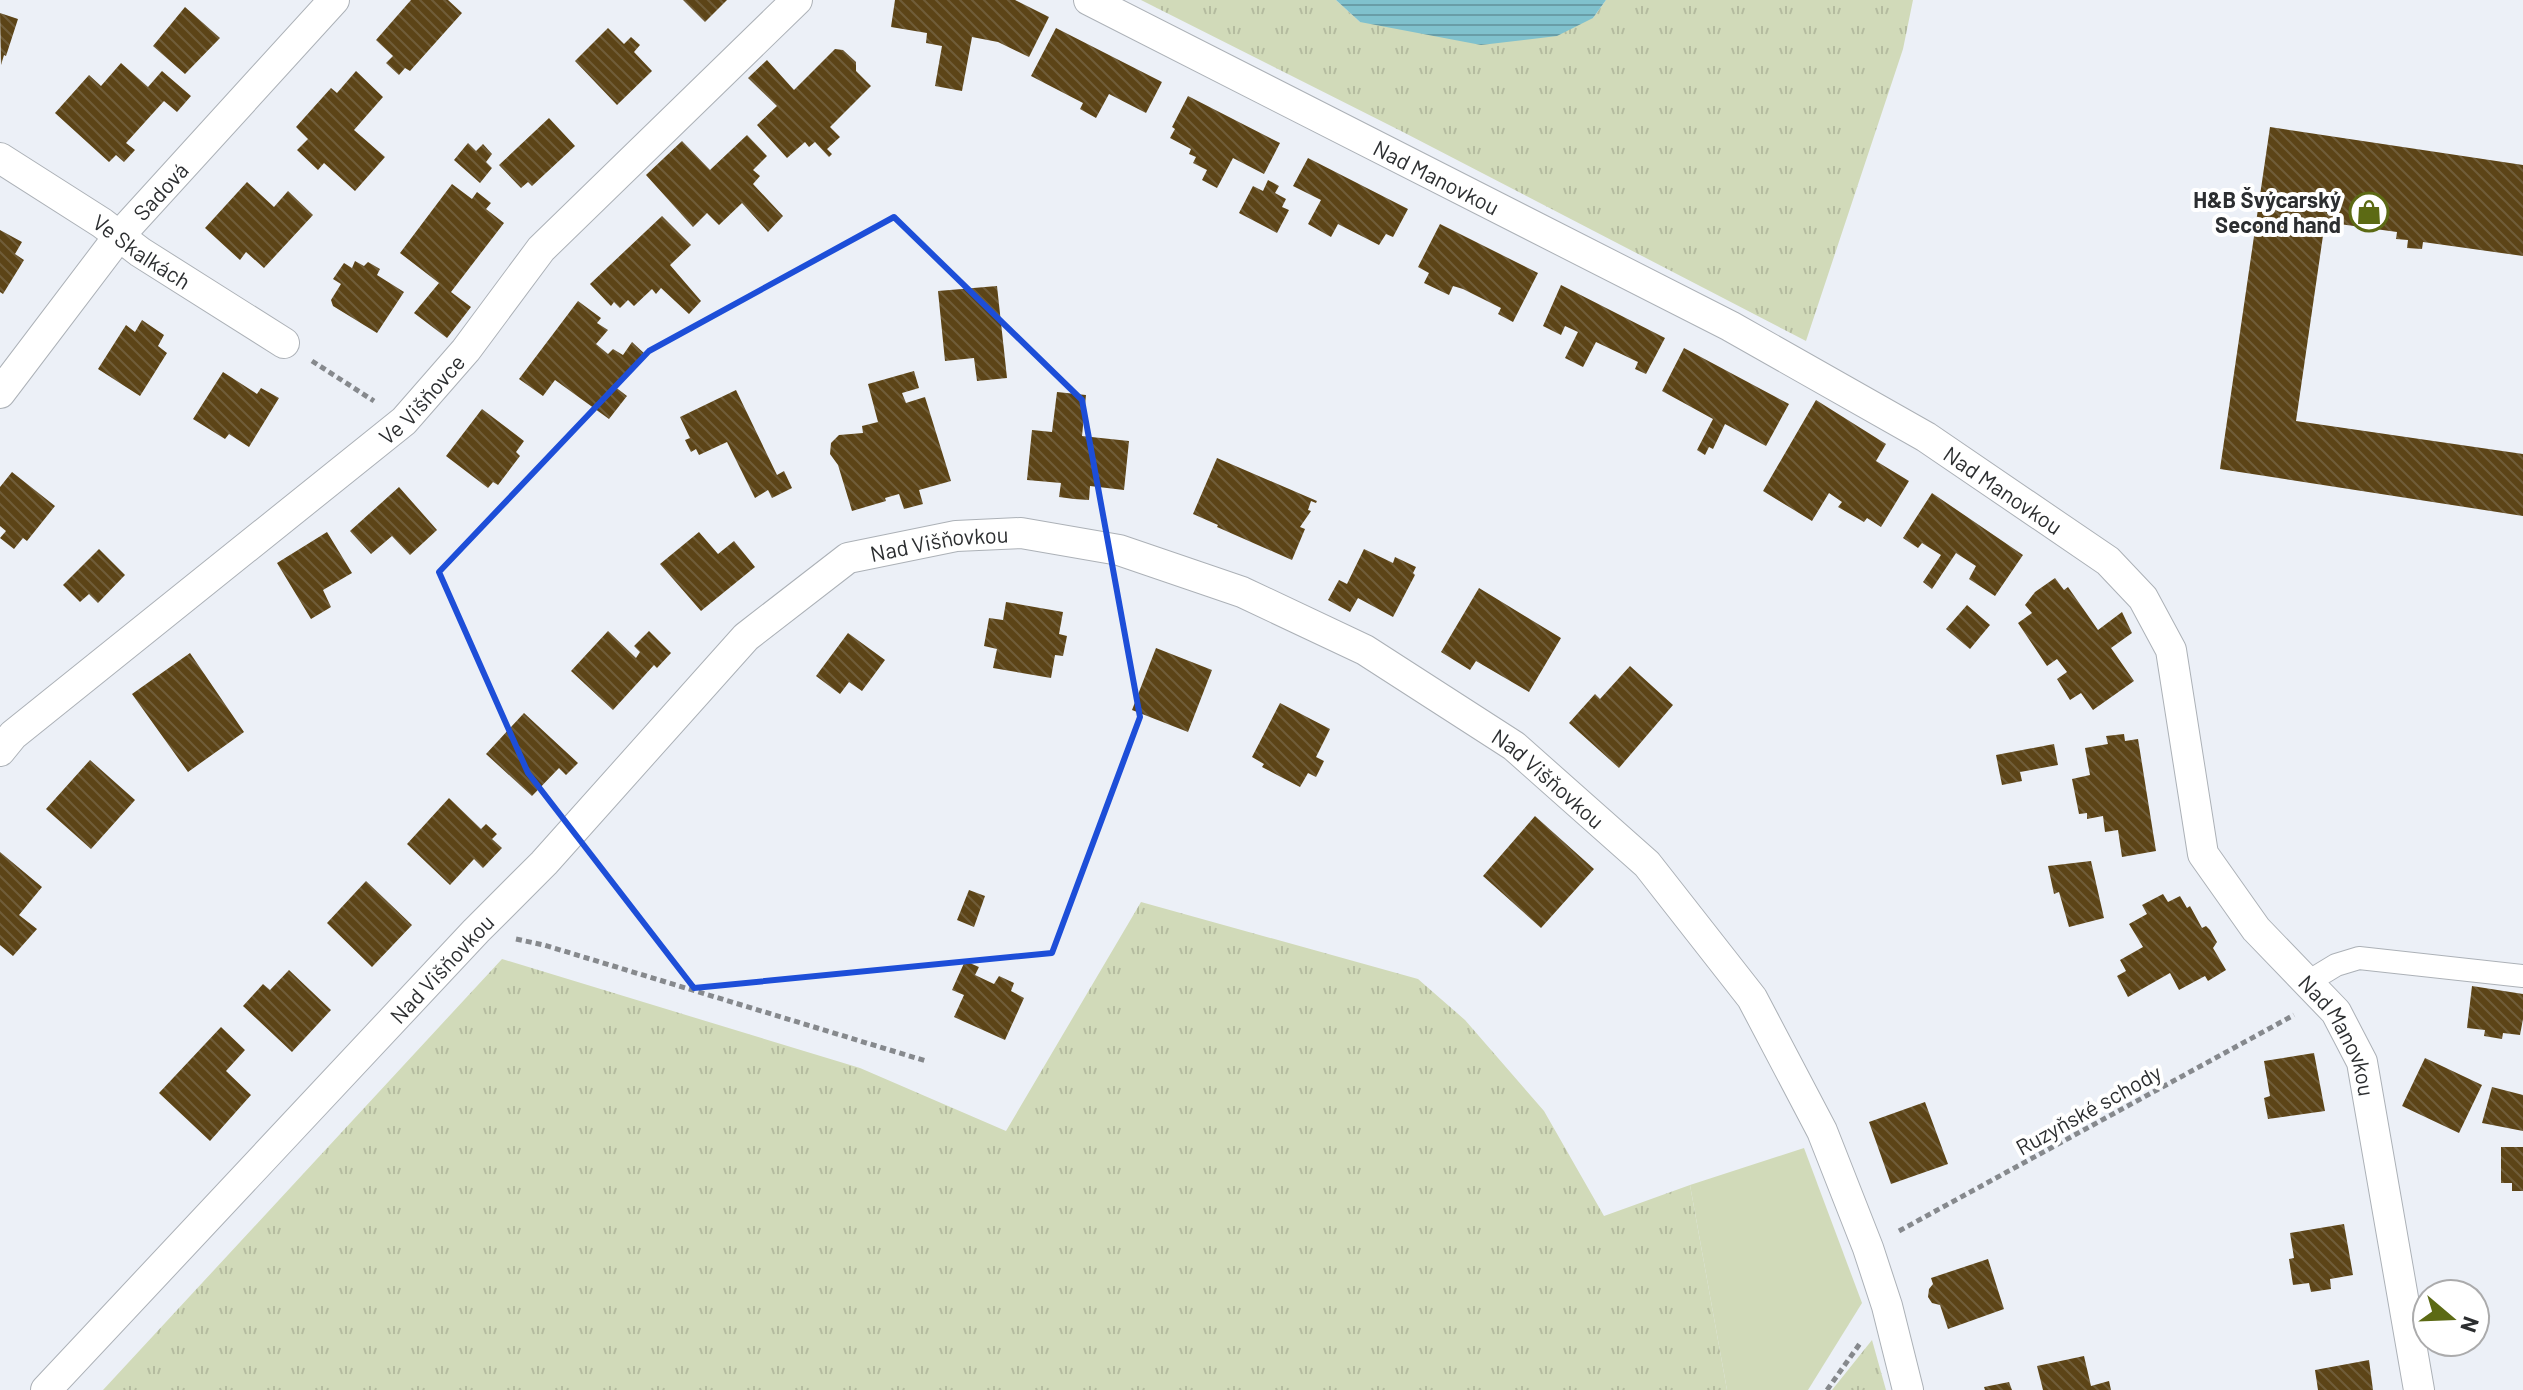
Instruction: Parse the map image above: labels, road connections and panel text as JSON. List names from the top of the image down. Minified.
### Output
{"streets":{"street":["Nad Manovkou","Sadová","Ve Skalkách","Ve Višňovce","Nad Višňovkou"],"path":["Ruzyňské schody"]},"crossings":[["Nad Manovkou","Ruzyňské schody"],["Sadová","Ve Skalkách"],["Nad Višňovkou","Ruzyňské schody"]],"places":{"shop":["H&B Švýcarský Second hand"]},"north":"right"}
